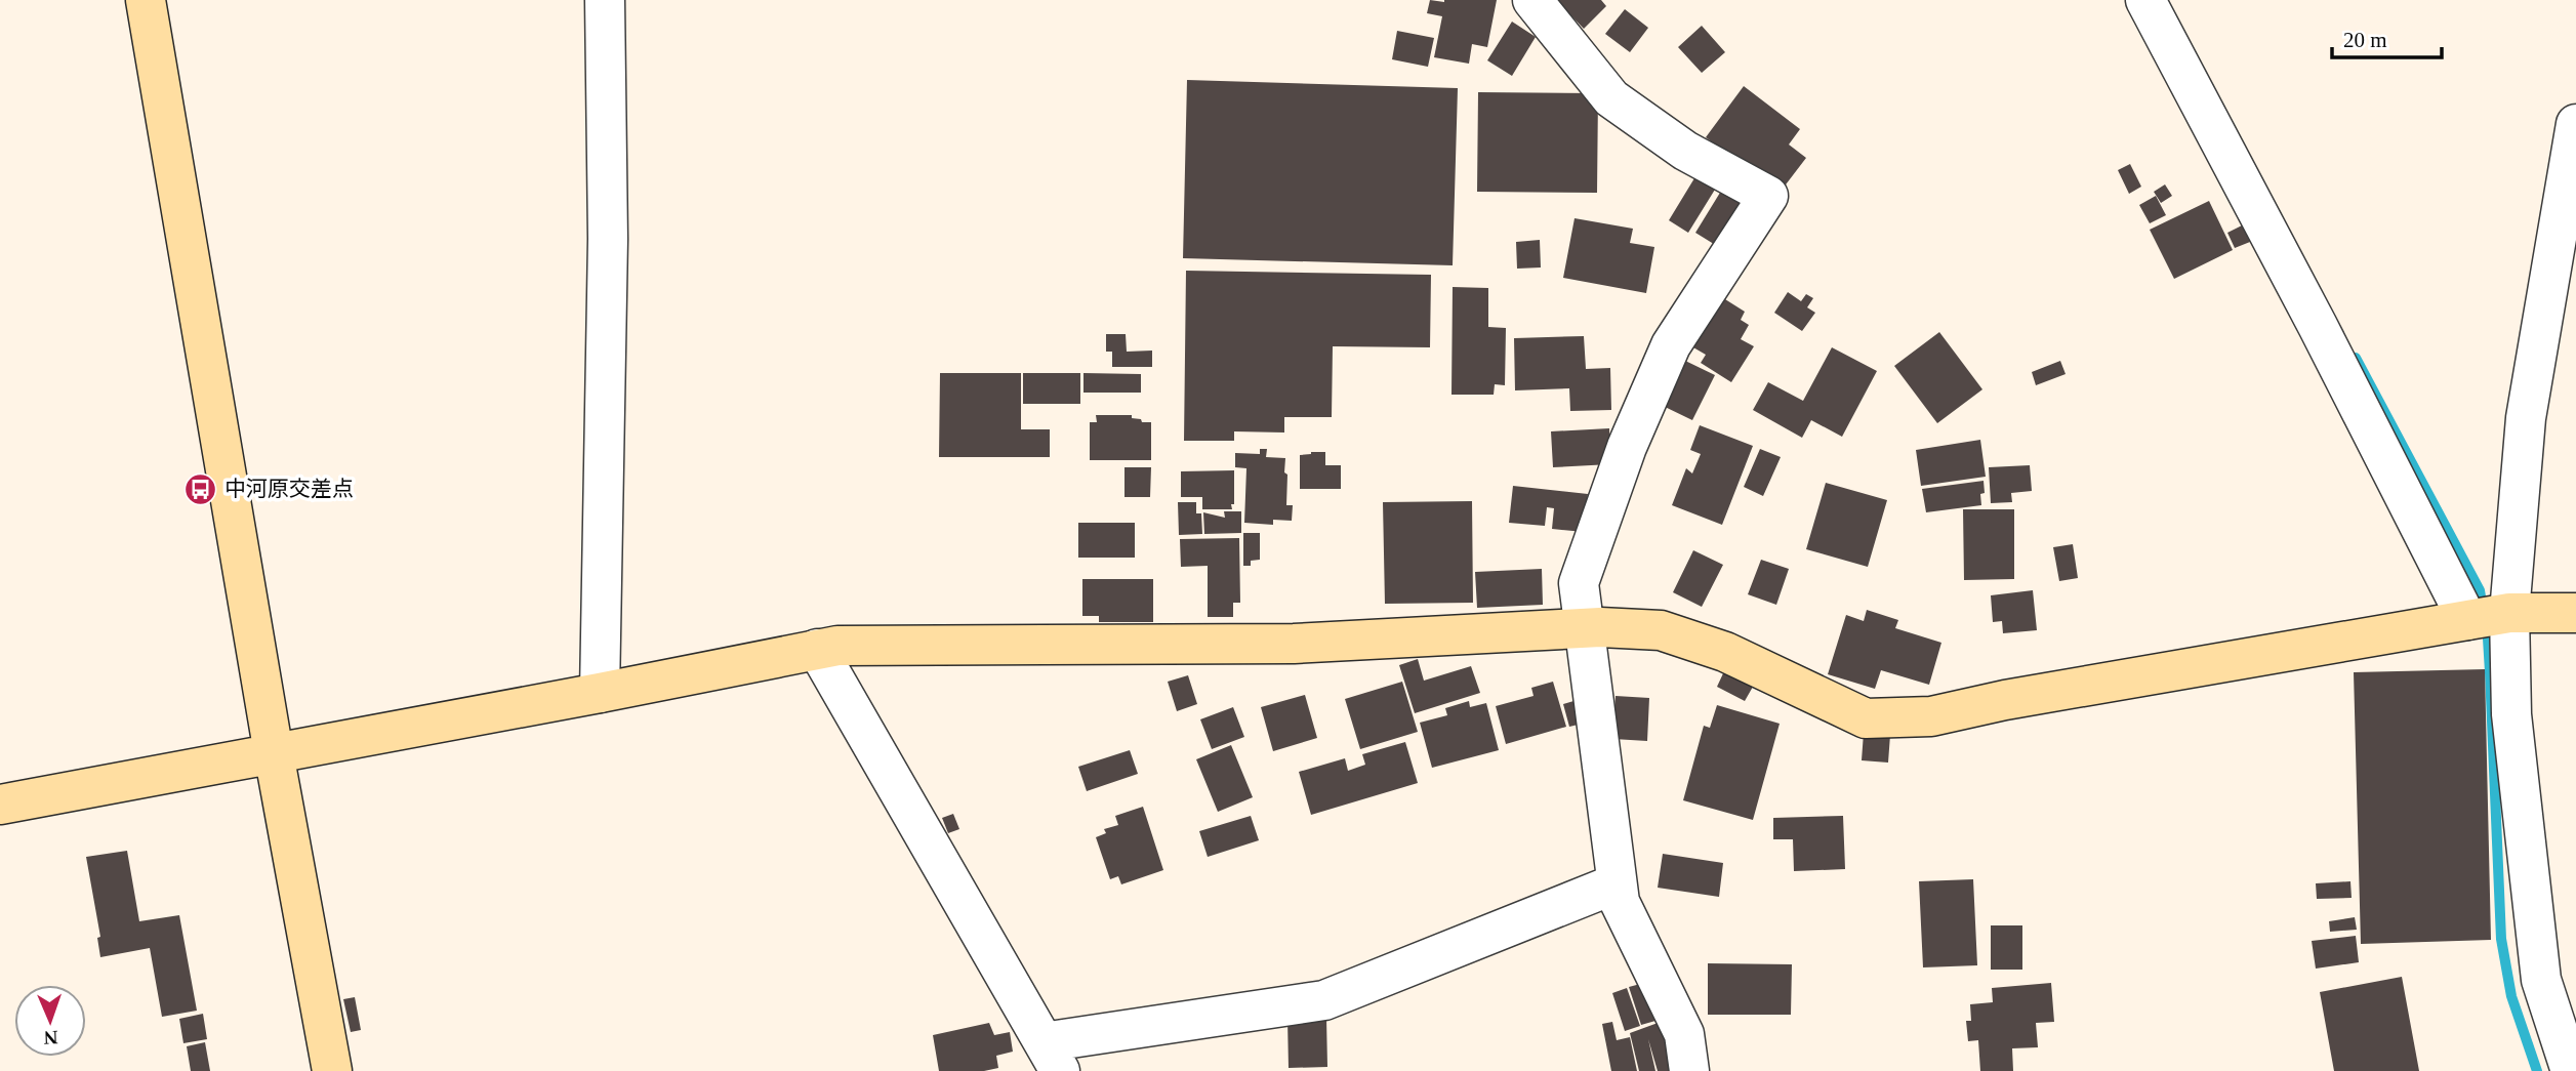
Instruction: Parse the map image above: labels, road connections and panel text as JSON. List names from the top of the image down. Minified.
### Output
{"places":{"bus stop":["中河原交差点"]},"scale_bar":"20 m","north":"bottom"}
